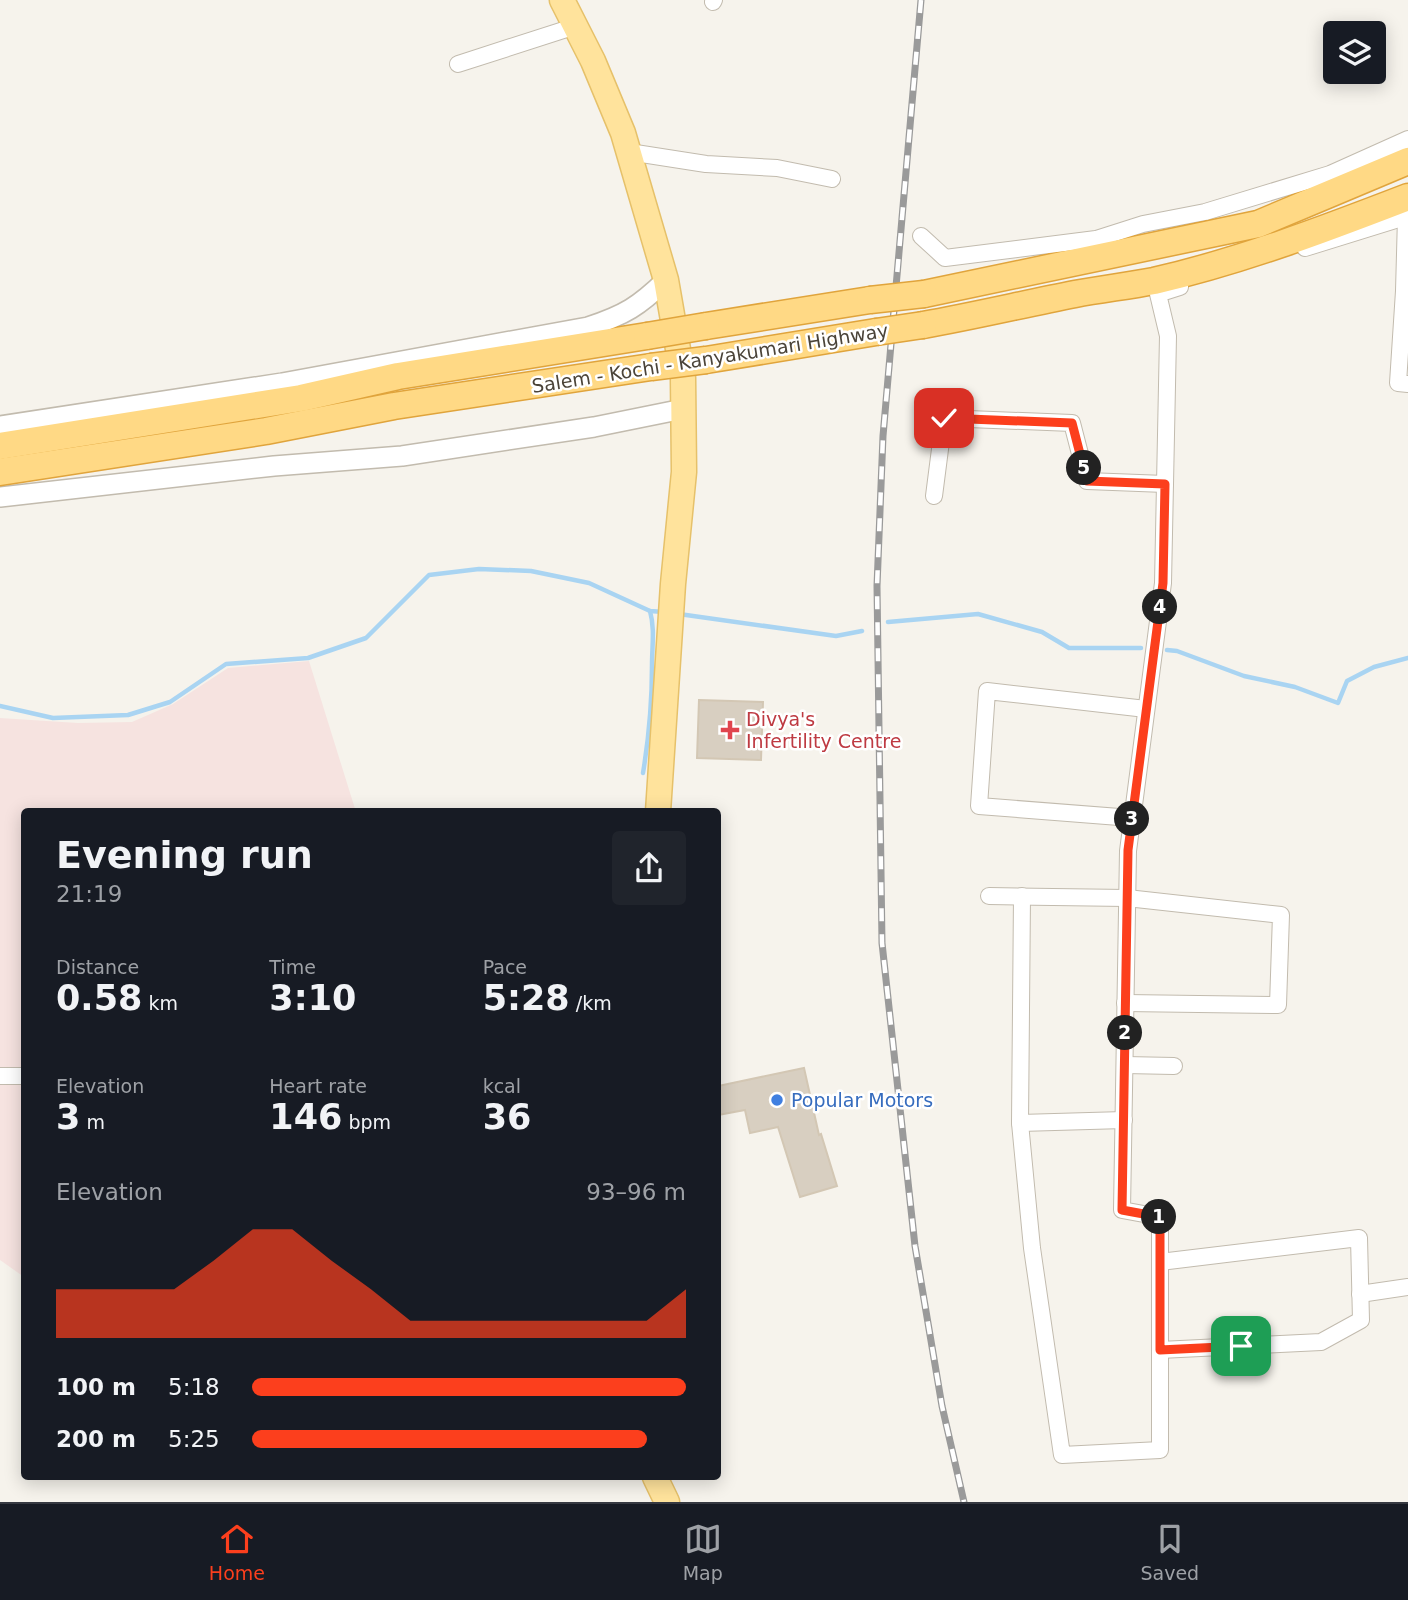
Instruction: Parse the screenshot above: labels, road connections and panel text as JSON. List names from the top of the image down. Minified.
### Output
{"streets":{"highway":["Salem - Kochi - Kanyakumari Highway"]},"places":{"health":["Divya's Infertility Centre"],"other":["Popular Motors"]},"page":{"pins":["5","4","3","2","1"],"heading":["Evening run","21:19"],"stats":[["Distance","0.58 km"],["Time","3:10"],["Pace","5:28 /km"],["Elevation","3 m"],["Heart rate","146 bpm"],["kcal","36"]],"chart":["Elevation","93–96 m"],"list":[{"name":"100 m","note":"5:18"},{"name":"200 m","note":"5:25"}],"tabs":["Home","Map","Saved"]}}
